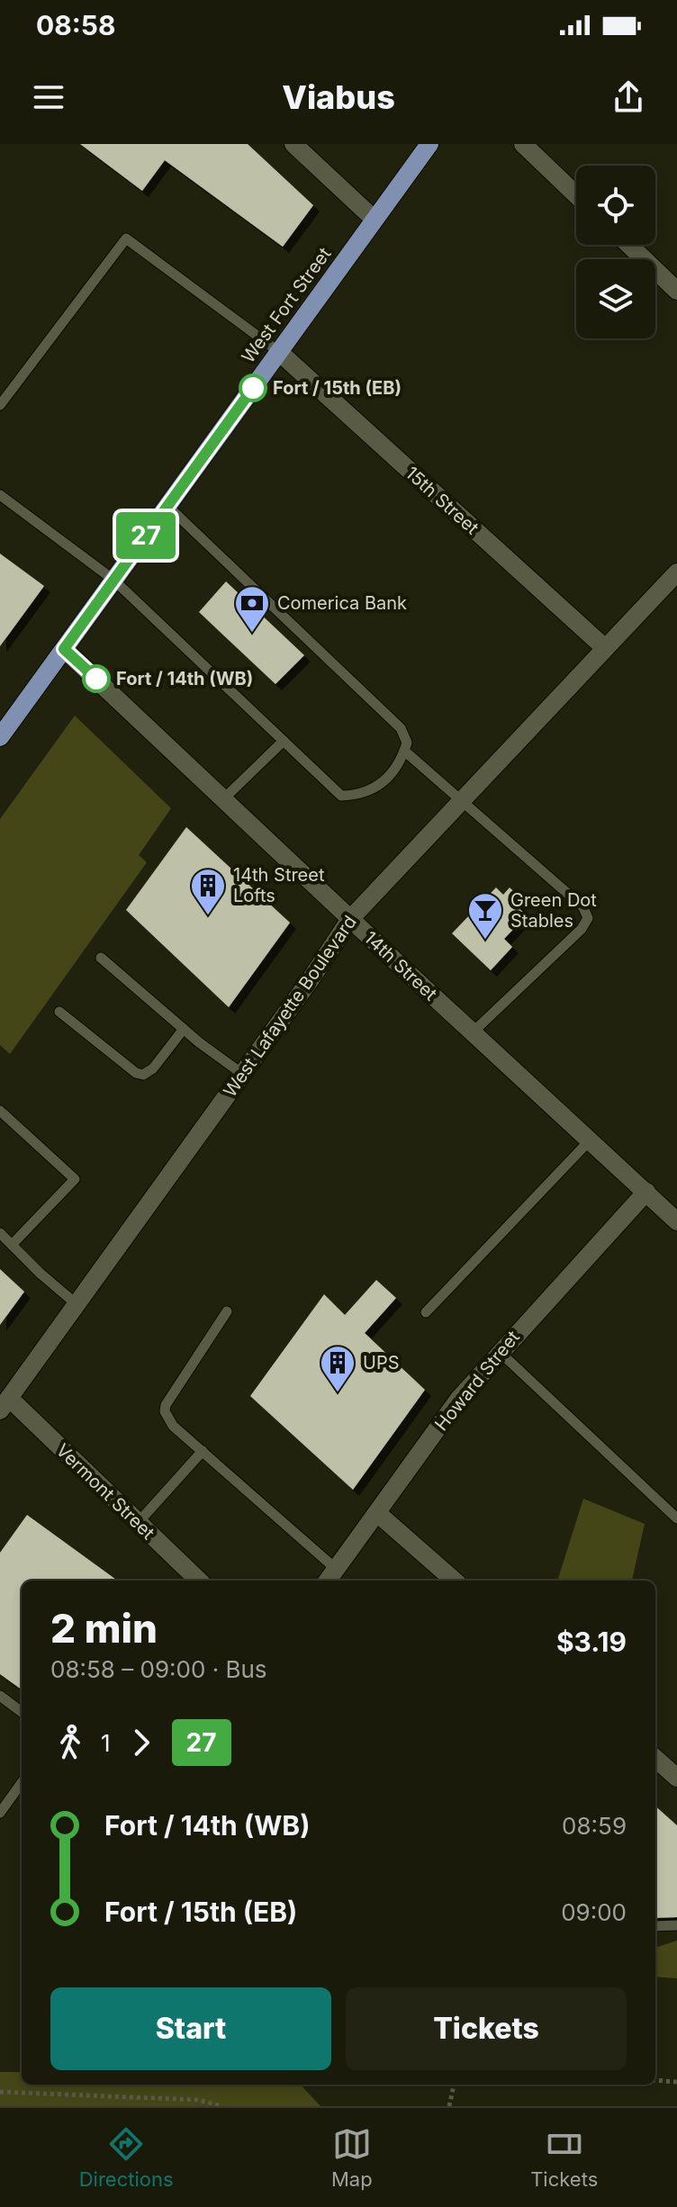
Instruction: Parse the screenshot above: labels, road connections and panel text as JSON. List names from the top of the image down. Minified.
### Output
{"streets":{"main road":["West Fort Street"],"street":["15th Street","14th Street","West Lafayette Boulevard","Howard Street","Vermont Street"]},"crossings":[["West Fort Street","15th Street"],["West Fort Street","14th Street"],["15th Street","West Lafayette Boulevard"],["14th Street","West Lafayette Boulevard"],["14th Street","Howard Street"],["West Lafayette Boulevard","Vermont Street"]],"places":{"other":["Fort / 15th (EB)","Fort / 14th (WB)"],"bank":["Comerica Bank"],"building":["14th Street Lofts","UPS"],"bar":["Green Dot Stables"]},"lines":["bus line 27"],"page":{"status":"08:58","header":"Viabus","on_map":"27","heading":["2 min","08:58 – 09:00 · Bus","$3.19"],"legs":["1","27"],"list":[{"name":"Fort / 14th (WB)","value":"08:59"},{"name":"Fort / 15th (EB)","value":"09:00"}],"buttons":["Start","Tickets"],"tabs":["Directions","Map","Tickets"]}}
